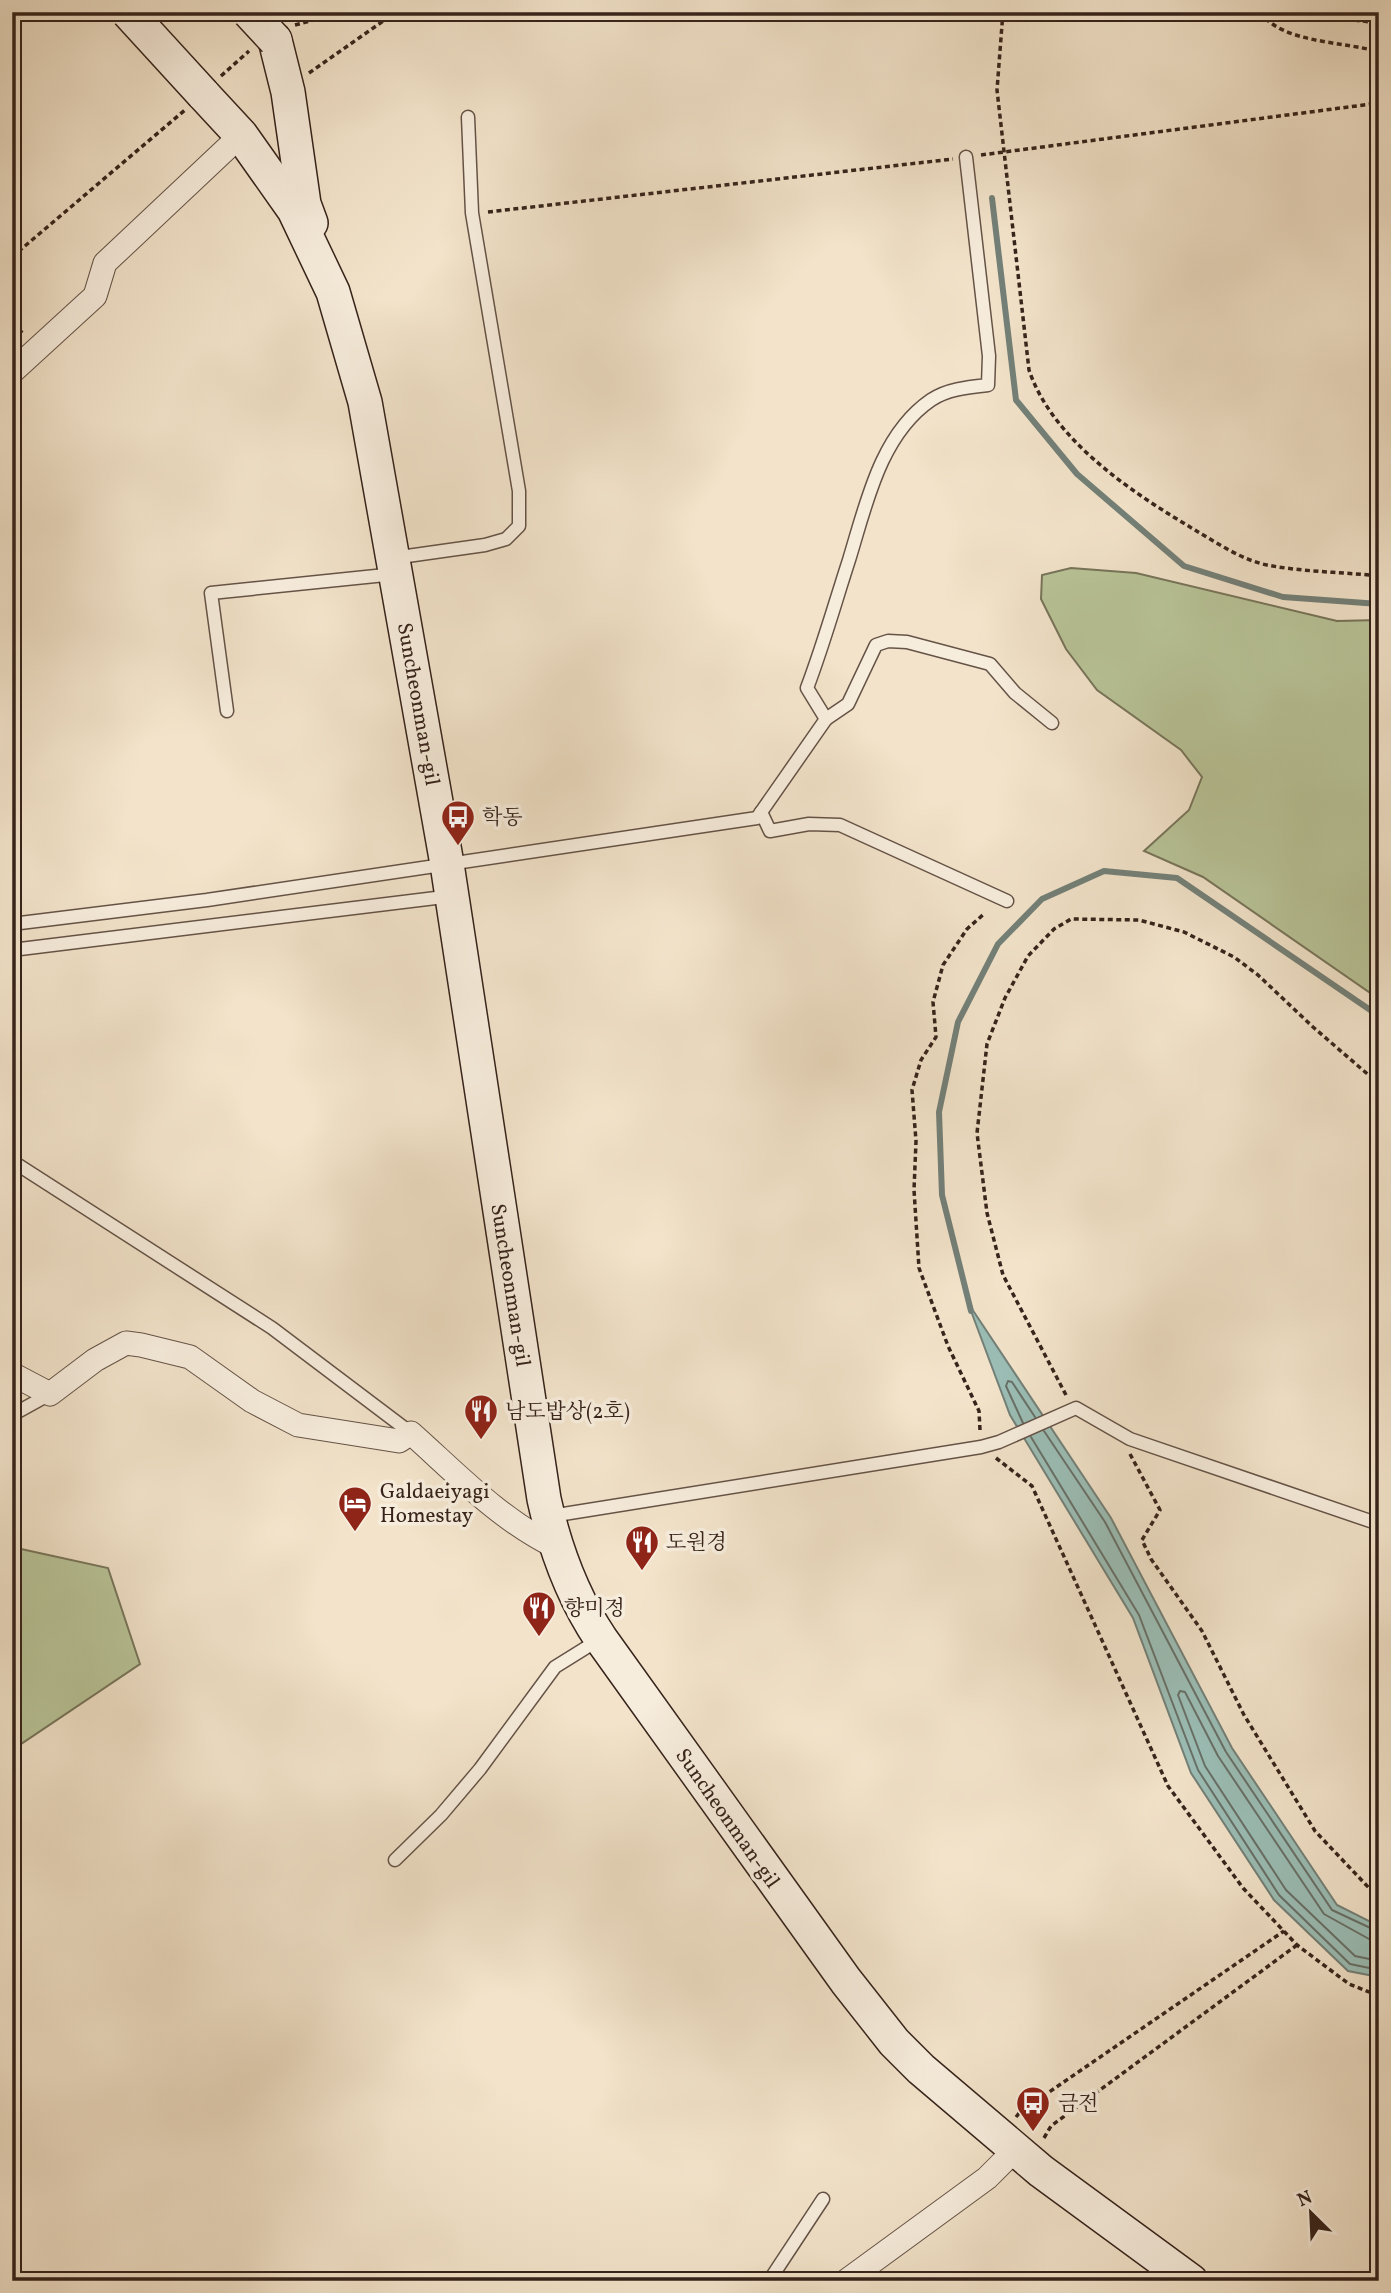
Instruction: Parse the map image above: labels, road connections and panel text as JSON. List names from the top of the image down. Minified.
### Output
{"streets":{"street":["Suncheonman-gil"]},"places":{"bus stop":["학동","금전"],"restaurant":["남도밥상(2호)","도원경","향미정"],"hotel":["Galdaeiyagi Homestay"]},"north":"top left"}
